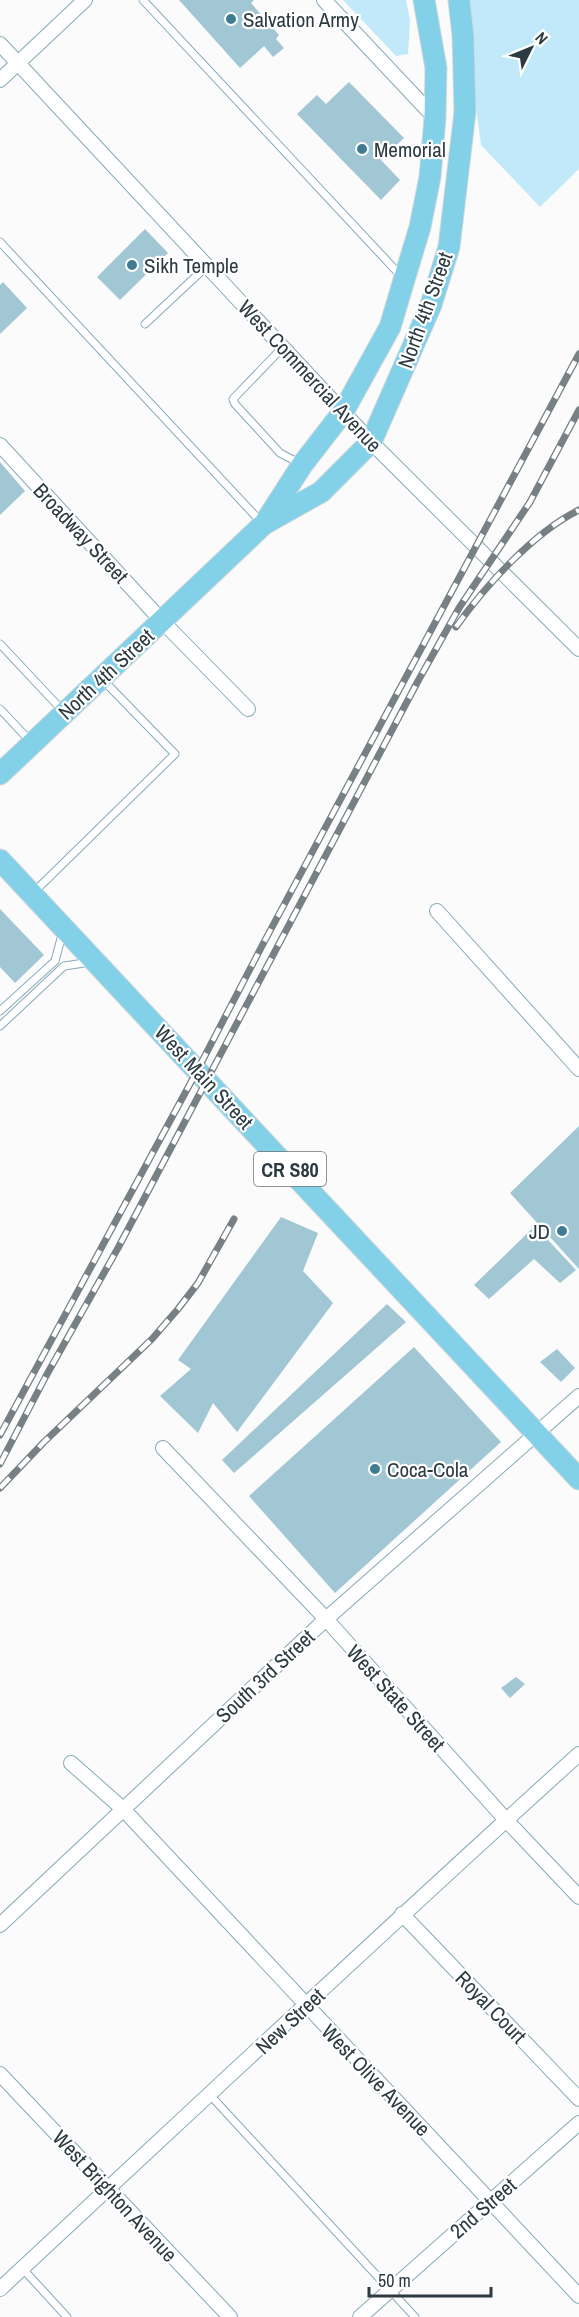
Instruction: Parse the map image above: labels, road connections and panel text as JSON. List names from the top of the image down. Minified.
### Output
{"streets":{"main road":["North 4th Street","West Main Street","CR S80"],"street":["West Commercial Avenue","Broadway Street","South 3rd Street","West State Street","Royal Court","New Street","West Olive Avenue","West Brighton Avenue","2nd Street"]},"crossings":[["North 4th Street","West Commercial Avenue"],["North 4th Street","Broadway Street"],["West Main Street","South 3rd Street"],["South 3rd Street","West State Street"],["South 3rd Street","West Olive Avenue"],["West State Street","New Street"],["Royal Court","New Street"],["New Street","West Olive Avenue"],["New Street","West Brighton Avenue"],["West Olive Avenue","2nd Street"]],"places":["Salvation Army","Memorial","Sikh Temple","JD","Coca-Cola"],"scale_bar":"50 m","north":"top right"}
